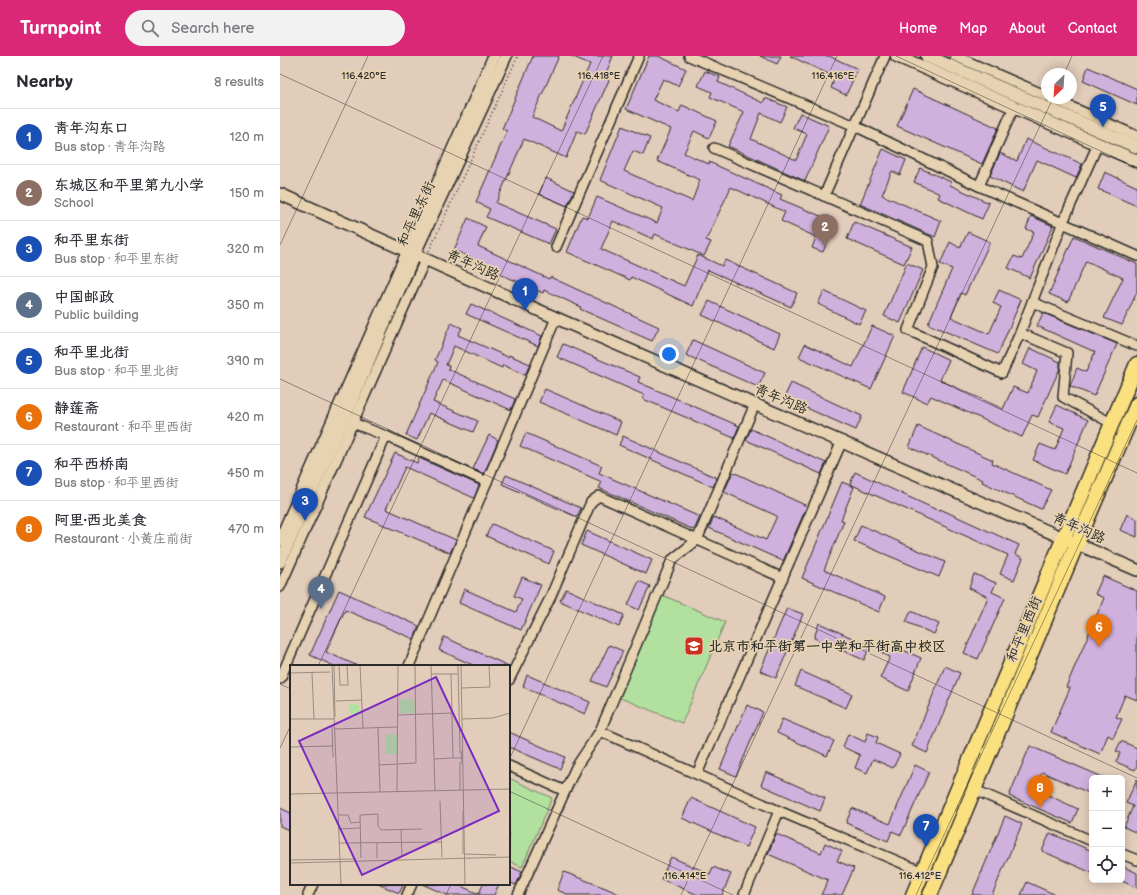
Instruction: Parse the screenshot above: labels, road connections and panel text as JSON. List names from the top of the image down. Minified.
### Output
{"streets":{"main road":["和平里西街"],"street":["和平里东街","青年沟路"]},"crossings":[["和平里东街","青年沟路"],["青年沟路","和平里西街"]],"places":{"school or university":["北京市和平街第一中学和平街高中校区"]},"north":"bottom left","page":{"header":"Turnpoint","search":"Search here","nav":["Home","Map","About","Contact"],"heading":["Nearby","8 results"],"pins":["5","2","1","3","4","6","8","7"],"list":[{"mark":"1","name":"青年沟东口","note":"Bus stop · 青年沟路","value":"120 m"},{"mark":"2","name":"东城区和平里第九小学","note":"School","value":"150 m"},{"mark":"3","name":"和平里东街","note":"Bus stop · 和平里东街","value":"320 m"},{"mark":"4","name":"中国邮政","note":"Public building","value":"350 m"},{"mark":"5","name":"和平里北街","note":"Bus stop · 和平里北街","value":"390 m"},{"mark":"6","name":"静莲斋","note":"Restaurant · 和平里西街","value":"420 m"},{"mark":"7","name":"和平西桥南","note":"Bus stop · 和平里西街","value":"450 m"},{"mark":"8","name":"阿里·西北美食","note":"Restaurant · 小黄庄前街","value":"470 m"}],"map_buttons":["+","−"]},"coordinates":["116.420°E","116.418°E","116.416°E","116.414°E","116.412°E"]}
